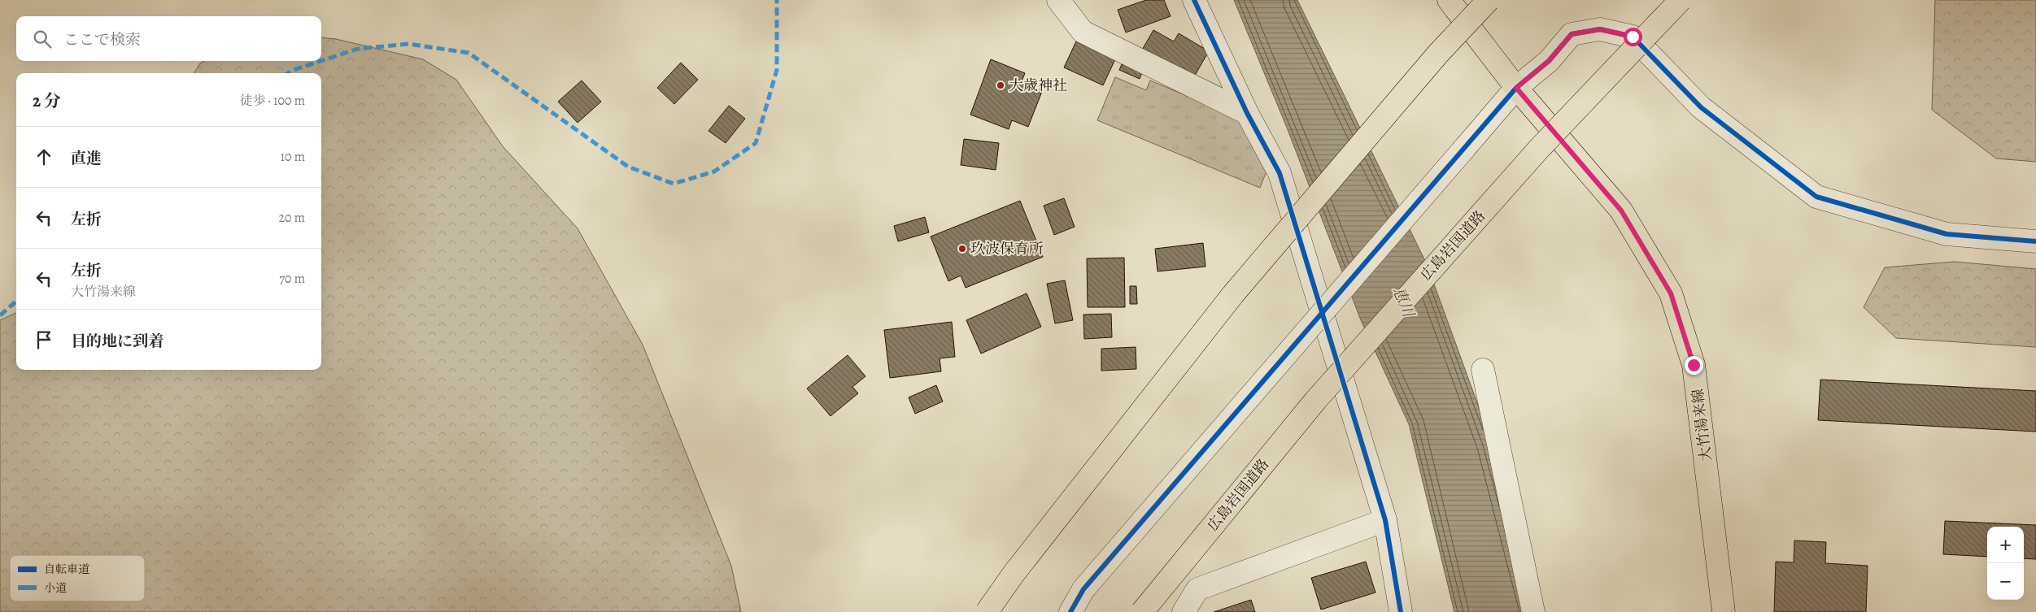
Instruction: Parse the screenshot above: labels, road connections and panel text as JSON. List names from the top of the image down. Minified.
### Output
{"streets":{"main road":["広島岩国道路","大竹湯来線"]},"water":["恵川"],"places":["大歳神社","玖波保育所"],"legend":["自転車道","小道"],"page":{"search":"ここで検索","heading":["2 分","徒歩 · 100 m"],"list":[["直進","10 m"],["左折","20 m"],["左折","大竹湯来線","70 m"],"目的地に到着"],"map_buttons":["+","−"]}}
